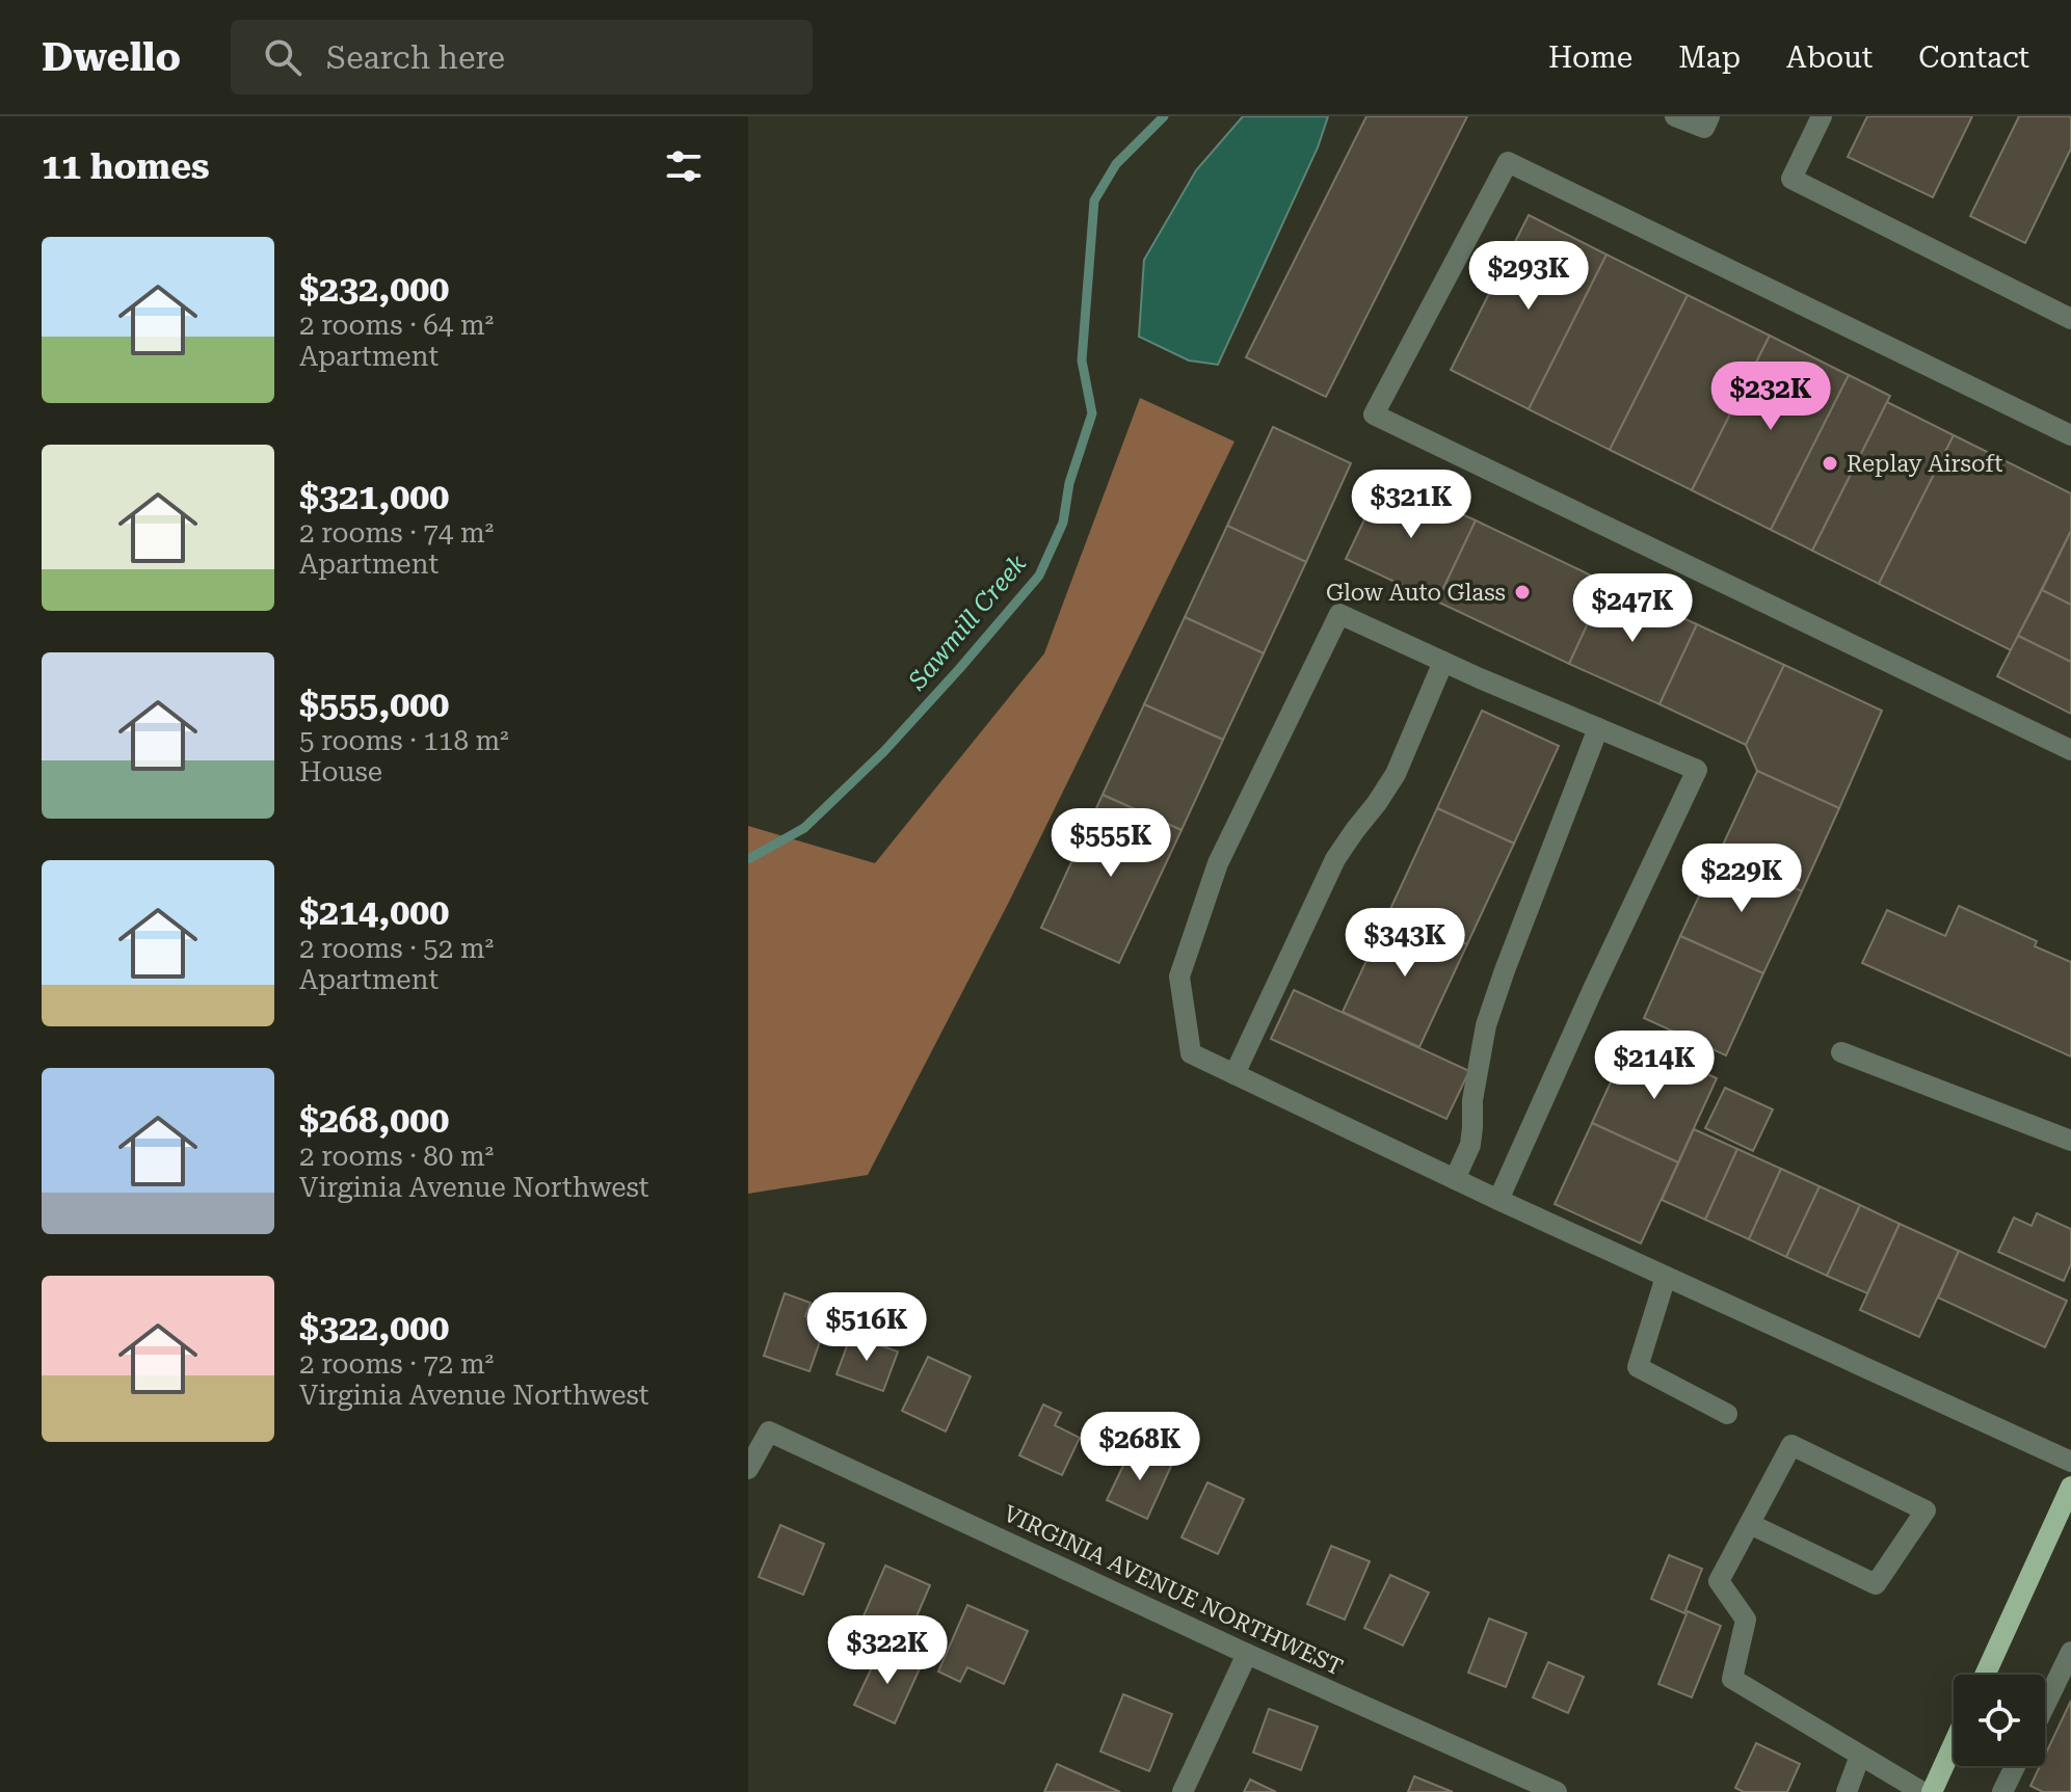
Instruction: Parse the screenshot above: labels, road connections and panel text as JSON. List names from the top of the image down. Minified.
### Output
{"streets":{"street":["VIRGINIA AVENUE NORTHWEST"]},"water":["Sawmill Creek"],"places":["Replay Airsoft","Glow Auto Glass"],"page":{"header":"Dwello","search":"Search here","nav":["Home","Map","About","Contact"],"heading":"11 homes","list":[{"name":"$232,000","note":"2 rooms · 64 m² · Apartment"},{"name":"$321,000","note":"2 rooms · 74 m² · Apartment"},{"name":"$555,000","note":"5 rooms · 118 m² · House"},{"name":"$214,000","note":"2 rooms · 52 m² · Apartment"},{"name":"$268,000","note":"2 rooms · 80 m² · Virginia Avenue Northwest"},{"name":"$322,000","note":"2 rooms · 72 m² · Virginia Avenue Northwest"}],"price":["$293K","$232K","$321K","$247K","$555K","$229K","$343K","$214K","$516K","$268K","$322K"]}}
